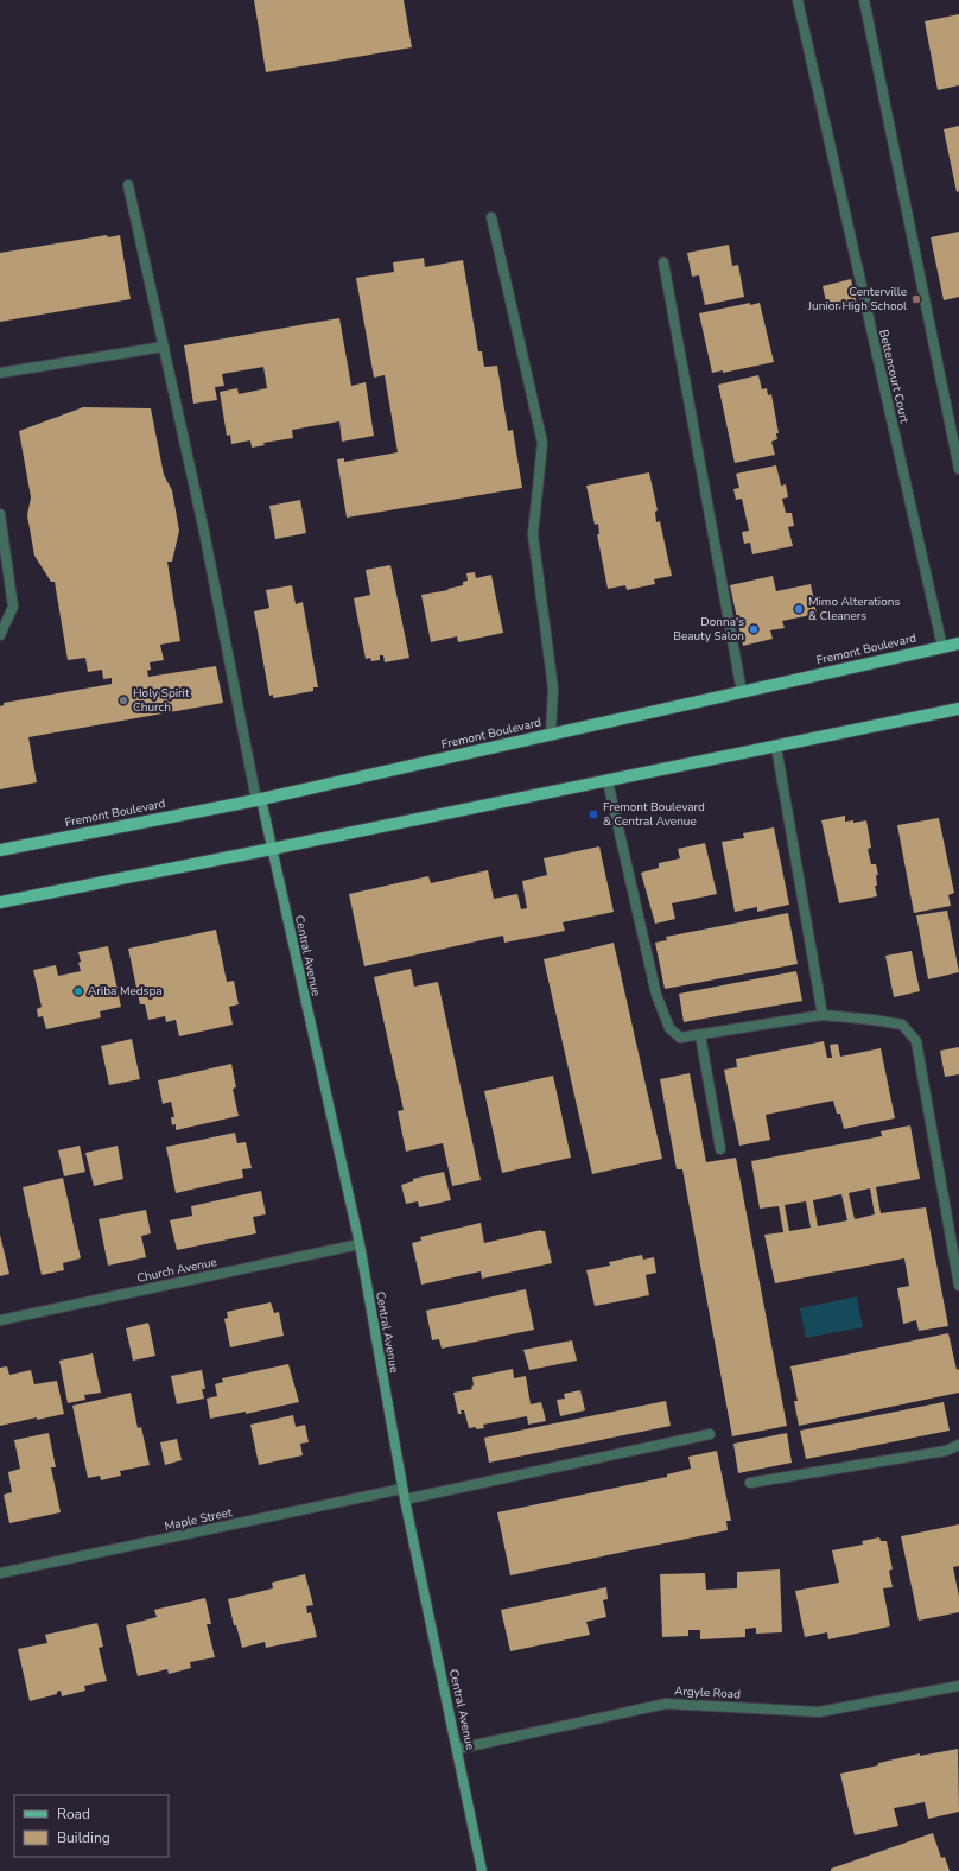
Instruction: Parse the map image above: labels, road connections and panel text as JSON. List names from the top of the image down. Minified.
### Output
{"streets":{"main road":["Fremont Boulevard","Central Avenue"],"street":["Bettencourt Court","Church Avenue","Maple Street","Argyle Road"]},"crossings":[["Bettencourt Court","Fremont Boulevard"],["Fremont Boulevard","Central Avenue"],["Central Avenue","Church Avenue"],["Central Avenue","Maple Street"],["Central Avenue","Argyle Road"]],"places":{"other":["Centerville Junior High School","Mimo Alterations & Cleaners","Donna's Beauty Salon","Holy Spirit Church","Ariba Medspa"],"transit":["Fremont Boulevard & Central Avenue"]},"legend":["Road","Building"]}
